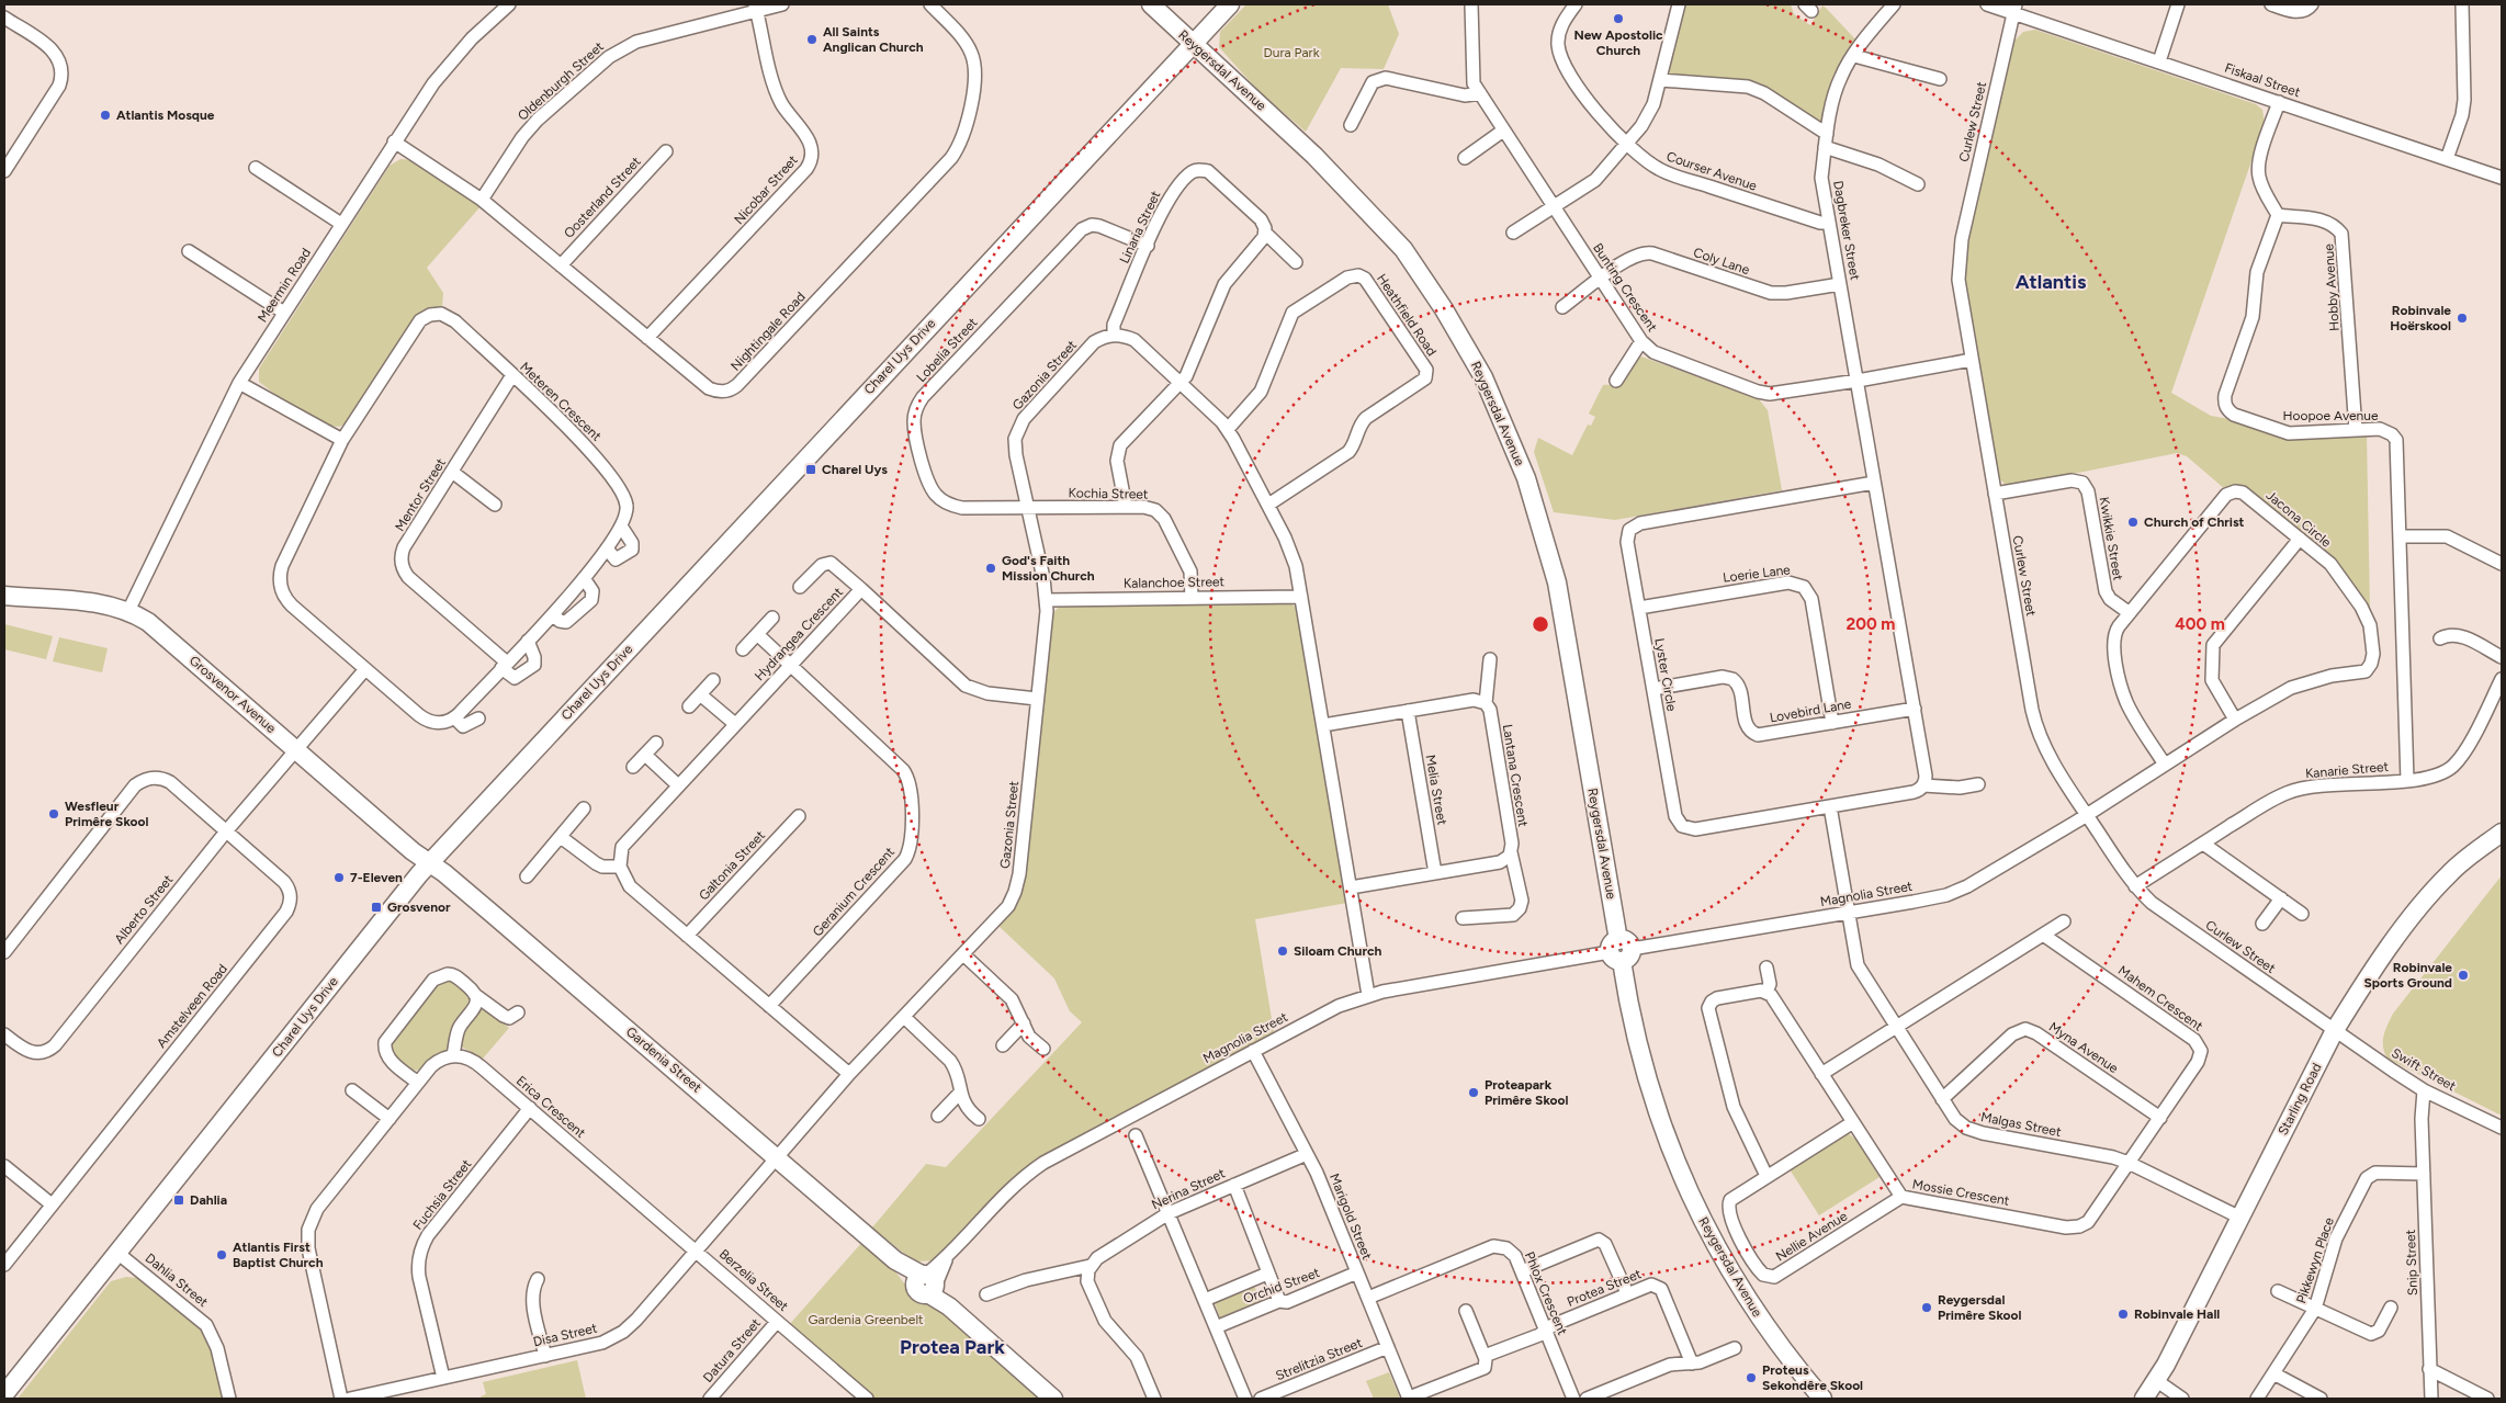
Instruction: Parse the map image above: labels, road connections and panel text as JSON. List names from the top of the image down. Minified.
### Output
{"streets":{"main road":["Reygersdal Avenue","Charel Uys Drive","Grosvenor Avenue","Gardenia Street","Starling Road"],"street":["Fiskaal Street","Oldenburgh Street","Curlew Street","Courser Avenue","Nicobar Street","Oosterland Street","Linaria Street","Dagbreker Street","Coly Lane","Meermin Road","Bunting Crescent","Hobby Avenue","Heathfield Road","Nightingale Road","Lobelia Street","Gazonia Street","Meteren Crescent","Hoopoe Avenue","Kochia Street","Mentor Street","Jacona Circle","Kwikkie Street","Loerie Lane","Kalanchoe Street","Hydrangea Crescent","Lyster Circle","Lovebird Lane","Kanarie Street","Lantana Crescent","Melia Street","Galtonia Street","Geranium Crescent","Magnolia Street","Alberto Street","Mahem Crescent","Amstelveen Road","Myna Avenue","Swift Street","Erica Crescent","Malgas Street","Nerina Street","Mossie Crescent","Fuchsia Street","Marigold Street","Nellie Avenue","Pikkewyn Place","Snip Street","Dahlia Street","Berzelia Street","Orchid Street","Protea Street","Phlox Crescent","Disa Street","Datura Street","Strelitzia Street"]},"crossings":[["Reygersdal Avenue","Charel Uys Drive"],["Reygersdal Avenue","Magnolia Street"],["Fiskaal Street","Curlew Street"],["Oldenburgh Street","Nicobar Street"],["Oldenburgh Street","Nightingale Road"],["Curlew Street","Bunting Crescent"],["Curlew Street","Jacona Circle"],["Curlew Street","Kwikkie Street"],["Curlew Street","Kanarie Street"],["Curlew Street","Magnolia Street"],["Curlew Street","Swift Street"],["Curlew Street","Starling Road"],["Courser Avenue","Dagbreker Street"],["Nicobar Street","Nightingale Road"],["Oosterland Street","Nightingale Road"],["Linaria Street","Lobelia Street"],["Linaria Street","Gazonia Street"],["Dagbreker Street","Coly Lane"],["Dagbreker Street","Bunting Crescent"],["Coly Lane","Bunting Crescent"],["Meermin Road","Nightingale Road"],["Meermin Road","Grosvenor Avenue"],["Hobby Avenue","Hoopoe Avenue"],["Lobelia Street","Gazonia Street"],["Lobelia Street","Kochia Street"],["Charel Uys Drive","Grosvenor Avenue"],["Charel Uys Drive","Gardenia Street"],["Charel Uys Drive","Dahlia Street"],["Gazonia Street","Kochia Street"],["Gazonia Street","Kalanchoe Street"],["Gazonia Street","Hydrangea Crescent"],["Gazonia Street","Gardenia Street"],["Gazonia Street","Disa Street"],["Meteren Crescent","Mentor Street"],["Hoopoe Avenue","Kanarie Street"],["Kochia Street","Kalanchoe Street"],["Jacona Circle","Kwikkie Street"],["Jacona Circle","Magnolia Street"],["Loerie Lane","Lyster Circle"],["Loerie Lane","Lovebird Lane"],["Hydrangea Crescent","Geranium Crescent"],["Lyster Circle","Lovebird Lane"],["Lyster Circle","Malgas Street"],["Grosvenor Avenue","Alberto Street"],["Grosvenor Avenue","Gardenia Street"],["Magnolia Street","Gardenia Street"],["Magnolia Street","Malgas Street"],["Magnolia Street","Marigold Street"],["Alberto Street","Amstelveen Road"],["Mahem Crescent","Myna Avenue"],["Mahem Crescent","Malgas Street"],["Mahem Crescent","Mossie Crescent"],["Myna Avenue","Malgas Street"],["Gardenia Street","Disa Street"],["Swift Street","Starling Road"],["Swift Street","Snip Street"],["Starling Road","Malgas Street"],["Erica Crescent","Fuchsia Street"],["Erica Crescent","Berzelia Street"],["Erica Crescent","Disa Street"],["Malgas Street","Mossie Crescent"],["Nerina Street","Marigold Street"],["Mossie Crescent","Nellie Avenue"],["Fuchsia Street","Disa Street"],["Marigold Street","Orchid Street"],["Marigold Street","Phlox Crescent"],["Marigold Street","Strelitzia Street"],["Pikkewyn Place","Snip Street"],["Berzelia Street","Disa Street"],["Berzelia Street","Datura Street"],["Protea Street","Phlox Crescent"]],"districts":["Atlantis","Protea Park"],"parks":["Dura Park","Gardenia Greenbelt"],"places":{"other":["New Apostolic Church","All Saints Anglican Church","Atlantis Mosque","Robinvale Hoërskool","Church of Christ","God's Faith Mission Church","Wesfleur Primêre Skool","7-Eleven","Siloam Church","Robinvale Sports Ground","Proteapark Primêre Skool","Atlantis First Baptist Church","Reygersdal Primêre Skool","Robinvale Hall","Proteus Sekondêre Skool"],"transit":["Charel Uys","Grosvenor","Dahlia"]},"rings":["200 m","400 m"]}
